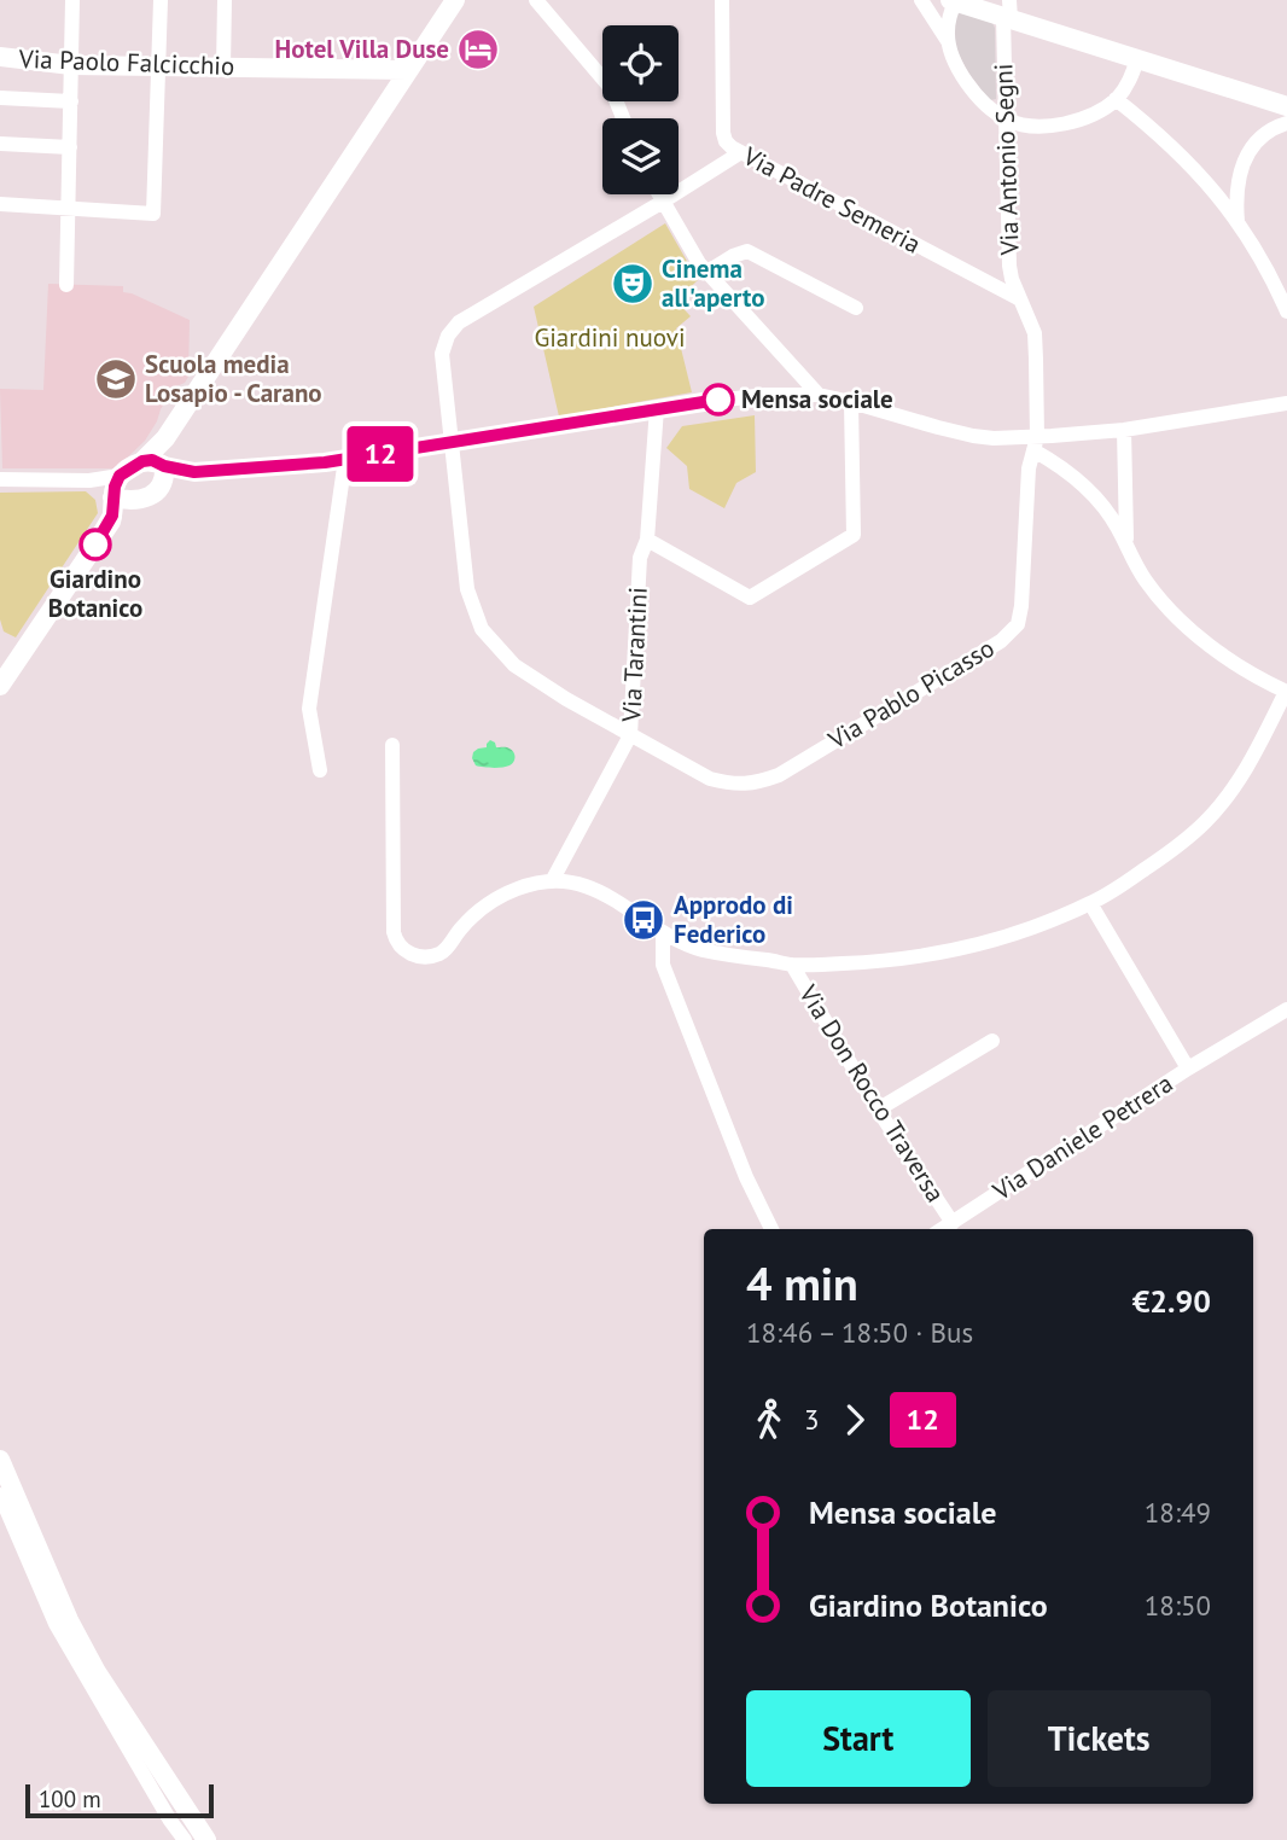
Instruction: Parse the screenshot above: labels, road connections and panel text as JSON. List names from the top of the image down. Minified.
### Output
{"streets":{"main road":["Via Paolo Falcicchio"],"street":["Via Antonio Segni","Via Padre Semeria","Via Tarantini","Via Pablo Picasso","Via Don Rocco Traversa","Via Daniele Petrera"]},"crossings":[["Via Antonio Segni","Via Padre Semeria"],["Via Antonio Segni","Via Pablo Picasso"],["Via Padre Semeria","Via Pablo Picasso"],["Via Tarantini","Via Pablo Picasso"],["Via Don Rocco Traversa","Via Daniele Petrera"]],"parks":["Giardini nuovi"],"places":{"hotel":["Hotel Villa Duse"],"theatre":["Cinema all'aperto"],"school or university":["Scuola media Losapio - Carano"],"other":["Mensa sociale","Giardino Botanico"],"bus stop":["Approdo di Federico"]},"lines":["bus line 12"],"scale_bar":"100 m","page":{"on_map":"12","heading":["4 min","18:46 – 18:50 · Bus","€2.90"],"legs":["3","12"],"list":[{"name":"Mensa sociale","value":"18:49"},{"name":"Giardino Botanico","value":"18:50"}],"buttons":["Start","Tickets"],"scale":"100 m"}}
